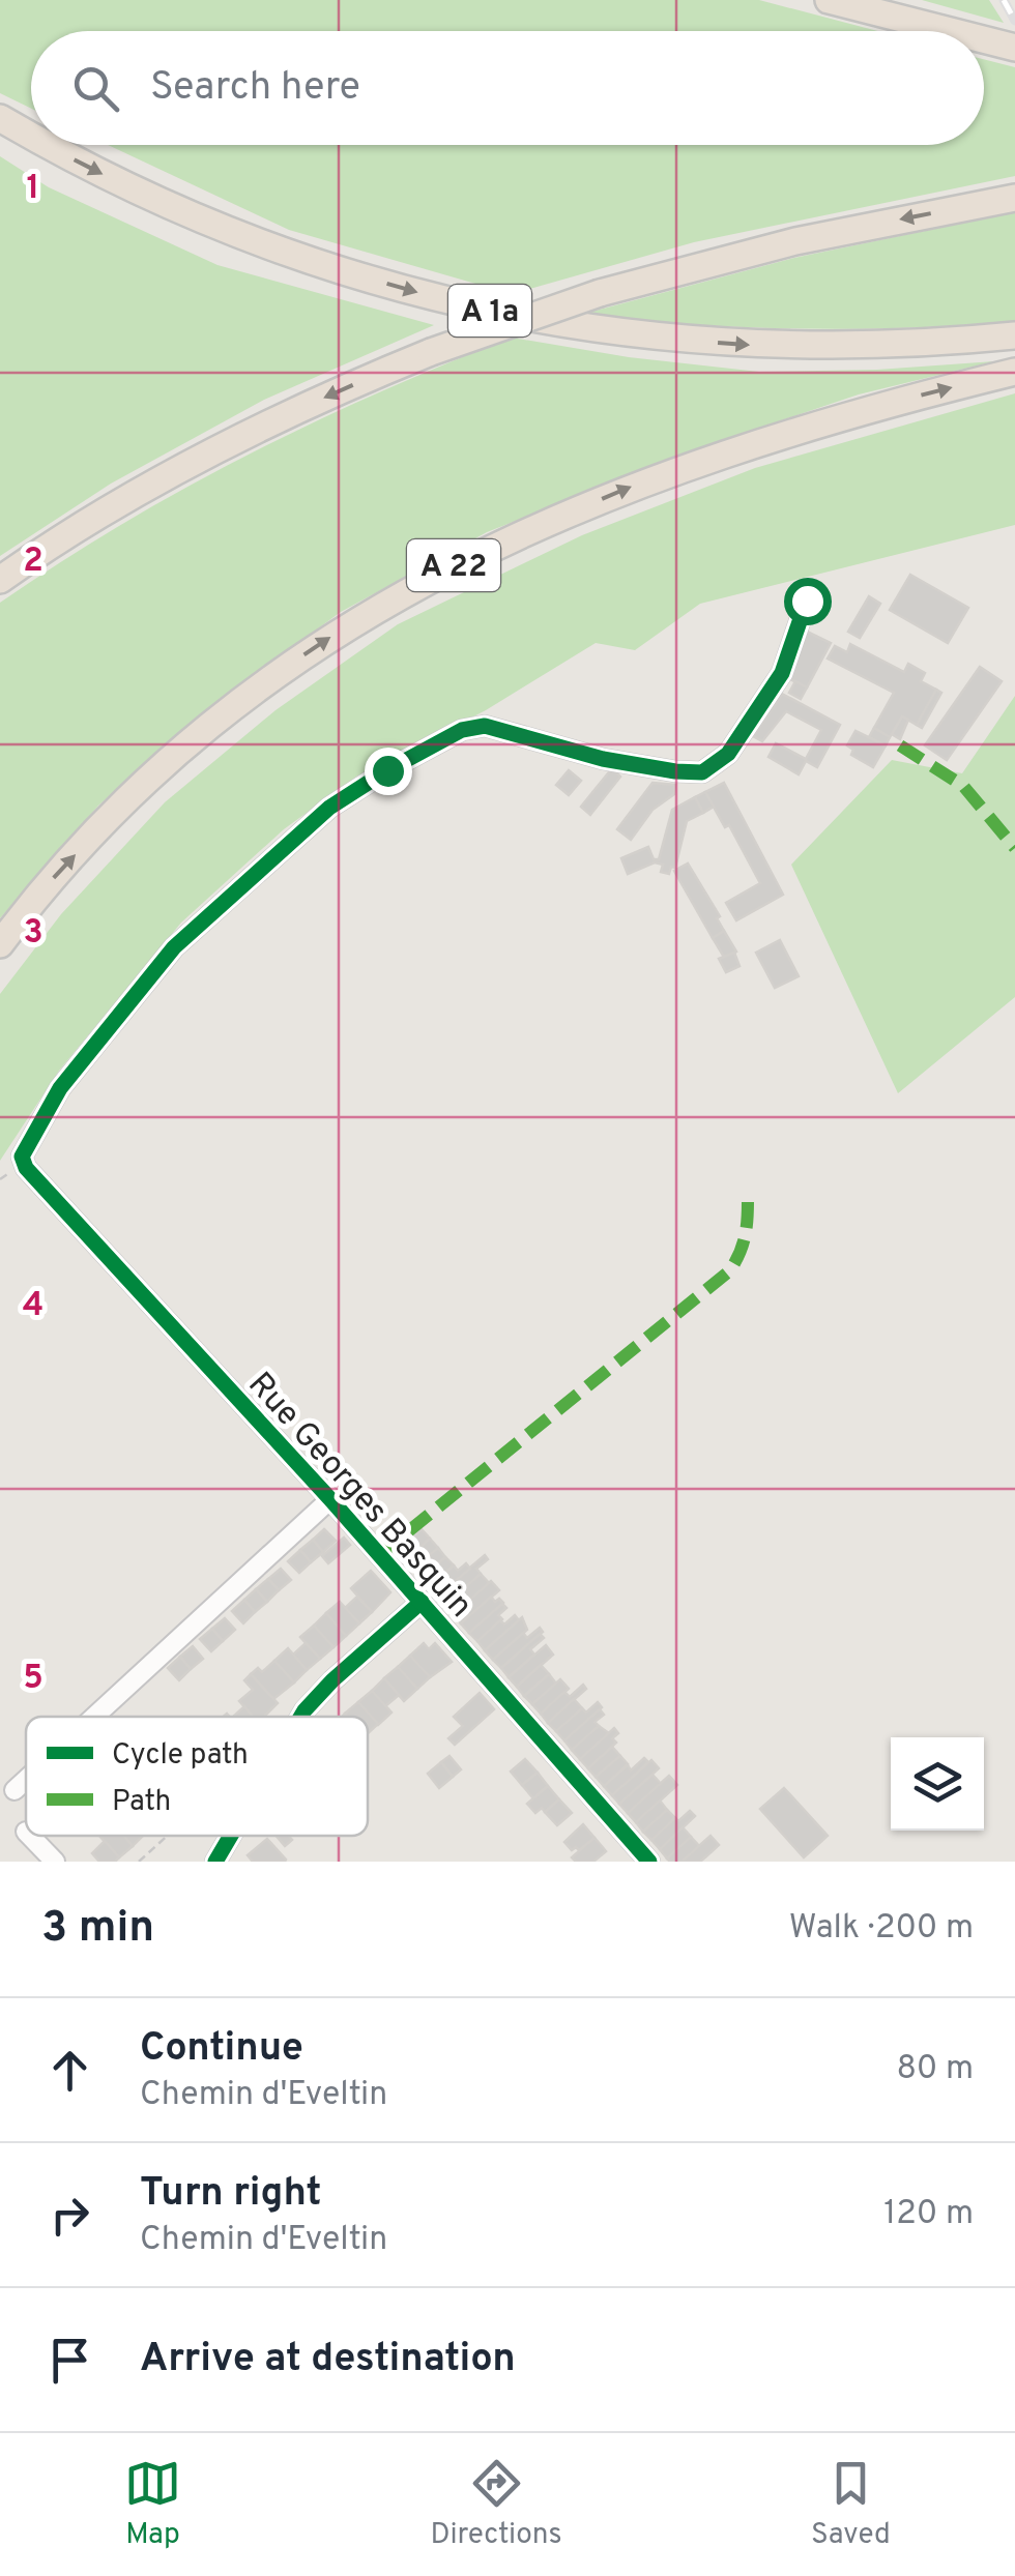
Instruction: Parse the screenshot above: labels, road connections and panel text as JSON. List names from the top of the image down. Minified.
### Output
{"streets":{"highway":["A 1a","A 22"],"street":["Rue Georges Basquin"]},"legend":["Cycle path","Path"],"page":{"search":"Search here","heading":["3 min","Walk · 200 m"],"list":[["Continue","Chemin d'Eveltin","80 m"],["Turn right","Chemin d'Eveltin","120 m"],"Arrive at destination"],"nav":["Map","Directions","Saved"]},"grid":{"rows":["1","2","3","4","5"]}}
